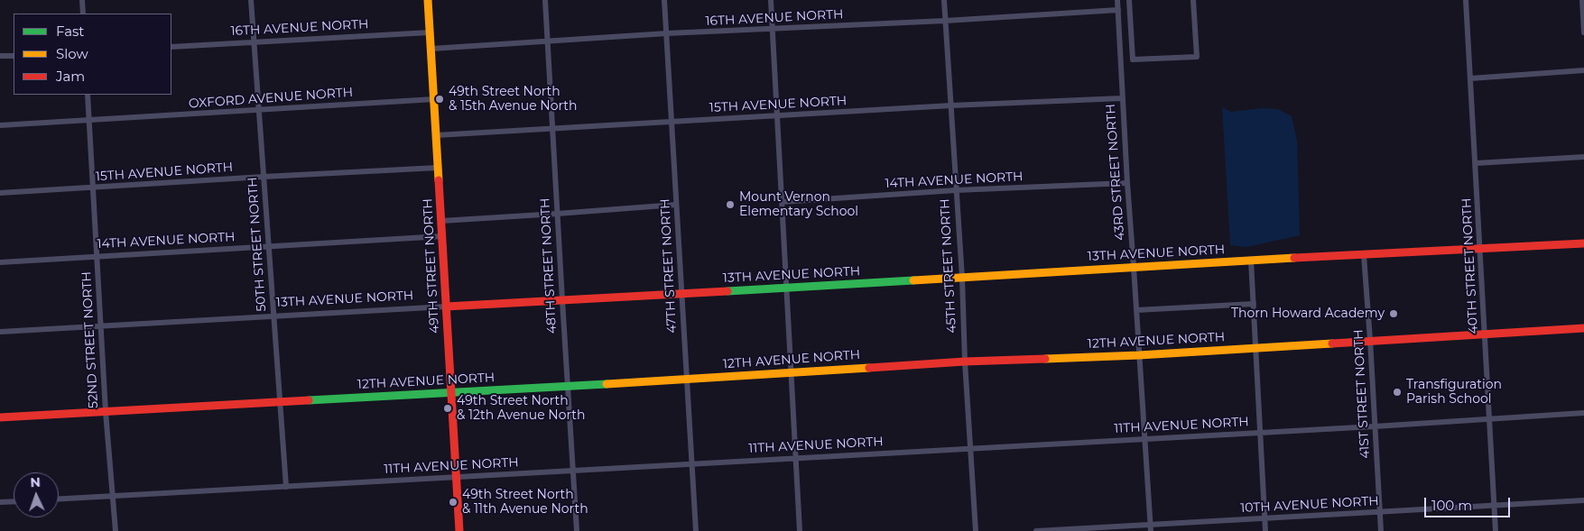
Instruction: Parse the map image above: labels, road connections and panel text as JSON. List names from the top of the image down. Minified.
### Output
{"streets":{"street":["16TH AVENUE NORTH","OXFORD AVENUE NORTH","15TH AVENUE NORTH","43RD STREET NORTH","14TH AVENUE NORTH","50TH STREET NORTH","13TH AVENUE NORTH","49TH STREET NORTH","48TH STREET NORTH","47TH STREET NORTH","45TH STREET NORTH","40TH STREET NORTH","52ND STREET NORTH","12TH AVENUE NORTH","41ST STREET NORTH","11TH AVENUE NORTH","10TH AVENUE NORTH"]},"crossings":[["16TH AVENUE NORTH","43RD STREET NORTH"],["16TH AVENUE NORTH","50TH STREET NORTH"],["16TH AVENUE NORTH","49TH STREET NORTH"],["16TH AVENUE NORTH","48TH STREET NORTH"],["16TH AVENUE NORTH","47TH STREET NORTH"],["16TH AVENUE NORTH","45TH STREET NORTH"],["OXFORD AVENUE NORTH","50TH STREET NORTH"],["OXFORD AVENUE NORTH","49TH STREET NORTH"],["OXFORD AVENUE NORTH","52ND STREET NORTH"],["15TH AVENUE NORTH","43RD STREET NORTH"],["15TH AVENUE NORTH","50TH STREET NORTH"],["15TH AVENUE NORTH","49TH STREET NORTH"],["15TH AVENUE NORTH","48TH STREET NORTH"],["15TH AVENUE NORTH","47TH STREET NORTH"],["15TH AVENUE NORTH","45TH STREET NORTH"],["15TH AVENUE NORTH","52ND STREET NORTH"],["43RD STREET NORTH","14TH AVENUE NORTH"],["43RD STREET NORTH","13TH AVENUE NORTH"],["43RD STREET NORTH","12TH AVENUE NORTH"],["43RD STREET NORTH","11TH AVENUE NORTH"],["43RD STREET NORTH","10TH AVENUE NORTH"],["14TH AVENUE NORTH","50TH STREET NORTH"],["14TH AVENUE NORTH","49TH STREET NORTH"],["14TH AVENUE NORTH","45TH STREET NORTH"],["14TH AVENUE NORTH","52ND STREET NORTH"],["50TH STREET NORTH","13TH AVENUE NORTH"],["50TH STREET NORTH","12TH AVENUE NORTH"],["50TH STREET NORTH","11TH AVENUE NORTH"],["13TH AVENUE NORTH","49TH STREET NORTH"],["13TH AVENUE NORTH","48TH STREET NORTH"],["13TH AVENUE NORTH","47TH STREET NORTH"],["13TH AVENUE NORTH","45TH STREET NORTH"],["13TH AVENUE NORTH","40TH STREET NORTH"],["13TH AVENUE NORTH","52ND STREET NORTH"],["13TH AVENUE NORTH","41ST STREET NORTH"],["49TH STREET NORTH","12TH AVENUE NORTH"],["49TH STREET NORTH","11TH AVENUE NORTH"],["48TH STREET NORTH","12TH AVENUE NORTH"],["48TH STREET NORTH","11TH AVENUE NORTH"],["47TH STREET NORTH","12TH AVENUE NORTH"],["47TH STREET NORTH","11TH AVENUE NORTH"],["45TH STREET NORTH","12TH AVENUE NORTH"],["45TH STREET NORTH","11TH AVENUE NORTH"],["40TH STREET NORTH","12TH AVENUE NORTH"],["40TH STREET NORTH","11TH AVENUE NORTH"],["40TH STREET NORTH","10TH AVENUE NORTH"],["52ND STREET NORTH","12TH AVENUE NORTH"],["52ND STREET NORTH","11TH AVENUE NORTH"],["12TH AVENUE NORTH","41ST STREET NORTH"],["41ST STREET NORTH","11TH AVENUE NORTH"],["41ST STREET NORTH","10TH AVENUE NORTH"]],"places":["49th Street North & 15th Avenue North","Mount Vernon Elementary School","Thorn Howard Academy","Transfiguration Parish School","49th Street North & 12th Avenue North","49th Street North & 11th Avenue North"],"legend":["Fast","Slow","Jam"],"scale_bar":"100 m","north":"top"}
